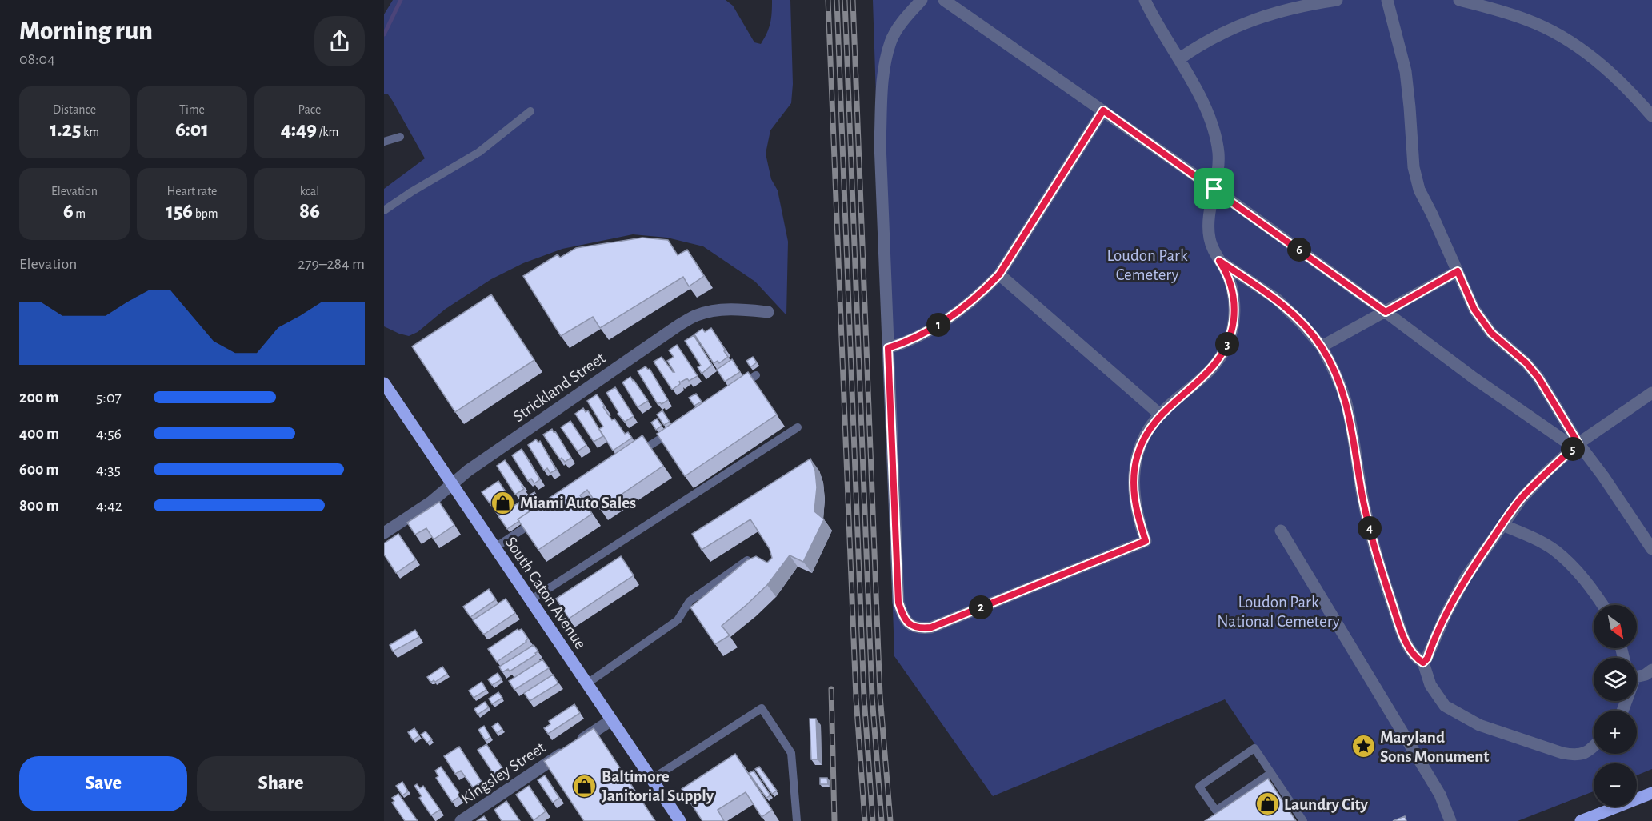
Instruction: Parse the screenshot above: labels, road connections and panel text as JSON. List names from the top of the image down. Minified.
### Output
{"streets":{"main road":["South Caton Avenue"],"street":["Strickland Street","Kingsley Street"]},"crossings":[["Strickland Street","South Caton Avenue"],["South Caton Avenue","Kingsley Street"]],"parks":["Loudon Park Cemetery","Loudon Park National Cemetery"],"places":{"shop":["Miami Auto Sales","Baltimore Janitorial Supply","Laundry City"],"place":["Maryland Sons Monument"]},"north":"bottom right","page":{"heading":["Morning run","08:04"],"stats":[["Distance","1.25 km"],["Time","6:01"],["Pace","4:49 /km"],["Elevation","6 m"],["Heart rate","156 bpm"],["kcal","86"]],"pins":["6","1","3","5","4","2"],"chart":["Elevation","279–284 m"],"list":[{"name":"200 m","note":"5:07"},{"name":"400 m","note":"4:56"},{"name":"600 m","note":"4:35"},{"name":"800 m","note":"4:42"}],"map_buttons":["+","−"],"buttons":["Save","Share"]}}
